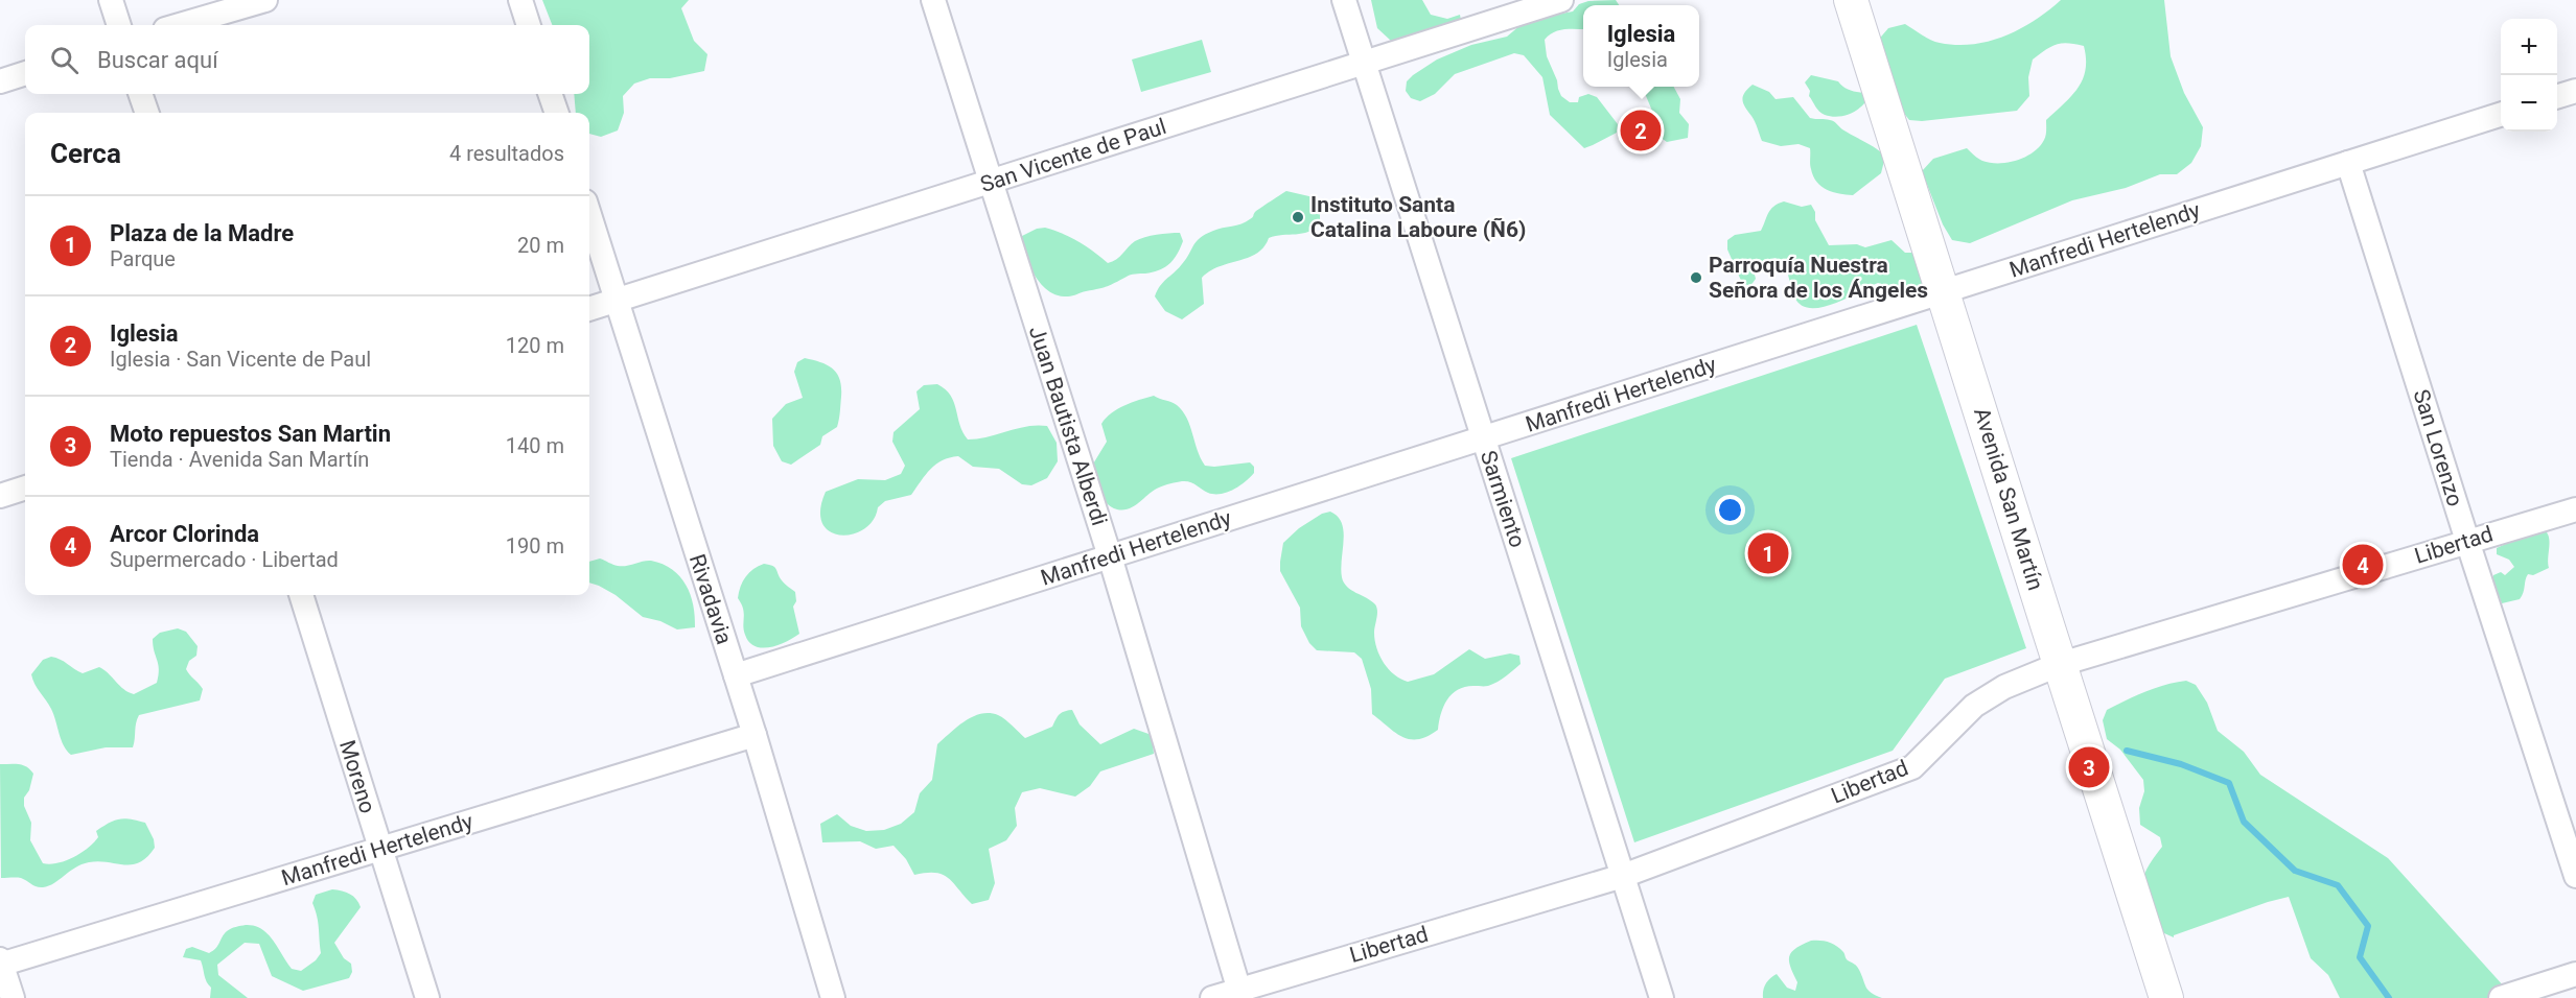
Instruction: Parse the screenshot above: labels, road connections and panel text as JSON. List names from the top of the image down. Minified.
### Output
{"streets":{"main road":["Avenida San Martín"],"street":["San Vicente de Paul","Manfredi Hertelendy","Juan Bautista Alberdi","San Lorenzo","Sarmiento","Libertad","Rivadavia","Moreno"]},"crossings":[["San Vicente de Paul","Juan Bautista Alberdi"],["San Vicente de Paul","Sarmiento"],["San Vicente de Paul","Rivadavia"],["Manfredi Hertelendy","Juan Bautista Alberdi"],["Manfredi Hertelendy","San Lorenzo"],["Manfredi Hertelendy","Sarmiento"],["Manfredi Hertelendy","Avenida San Martín"],["Manfredi Hertelendy","Rivadavia"],["Manfredi Hertelendy","Moreno"],["Juan Bautista Alberdi","Libertad"],["San Lorenzo","Libertad"],["Sarmiento","Libertad"],["Avenida San Martín","Libertad"]],"places":["Instituto Santa Catalina Laboure (Ñ6)","Parroquía Nuestra Señora de los Ángeles"],"page":{"popup":["Iglesia","Iglesia"],"map_buttons":["+","−"],"search":"Buscar aquí","pins":["2","1","4","3"],"heading":["Cerca","4 resultados"],"list":[{"mark":"1","name":"Plaza de la Madre","note":"Parque","value":"20 m"},{"mark":"2","name":"Iglesia","note":"Iglesia · San Vicente de Paul","value":"120 m"},{"mark":"3","name":"Moto repuestos San Martin","note":"Tienda · Avenida San Martín","value":"140 m"},{"mark":"4","name":"Arcor Clorinda","note":"Supermercado · Libertad","value":"190 m"}]}}
